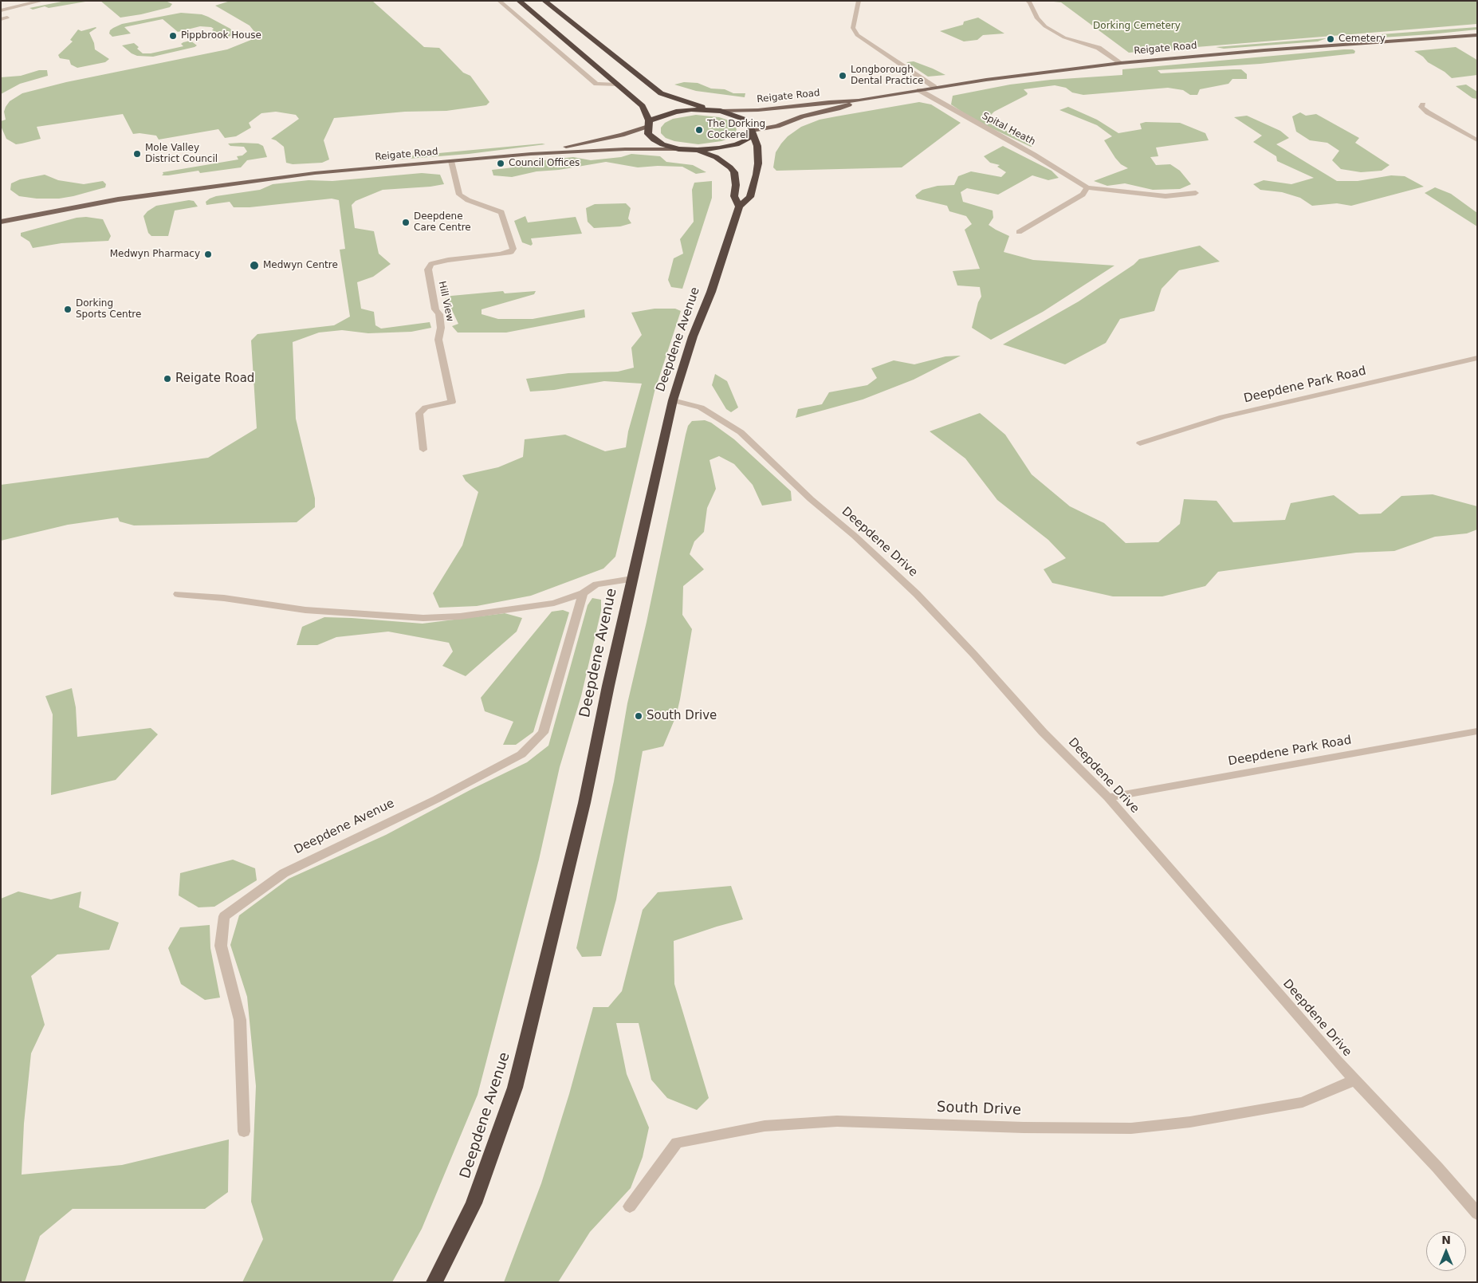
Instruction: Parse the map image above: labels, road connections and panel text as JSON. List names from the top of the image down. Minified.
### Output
{"streets":{"highway":["Deepdene Avenue"],"main road":["Reigate Road"],"street":["Spital Heath","Hill View","Deepdene Park Road","Deepdene Drive","South Drive"]},"crossings":[["Reigate Road","Spital Heath"],["Reigate Road","Hill View"],["Deepdene Avenue","Deepdene Drive"],["Deepdene Park Road","Deepdene Drive"],["Deepdene Drive","South Drive"]],"parks":["Dorking Cemetery"],"places":["Pippbrook House","Cemetery","Longborough Dental Practice","The Dorking Cockerel","Mole Valley District Council","Council Offices","Deepdene Care Centre","Medwyn Pharmacy","Medwyn Centre","Dorking Sports Centre","Reigate Road","South Drive"],"north":"top"}
